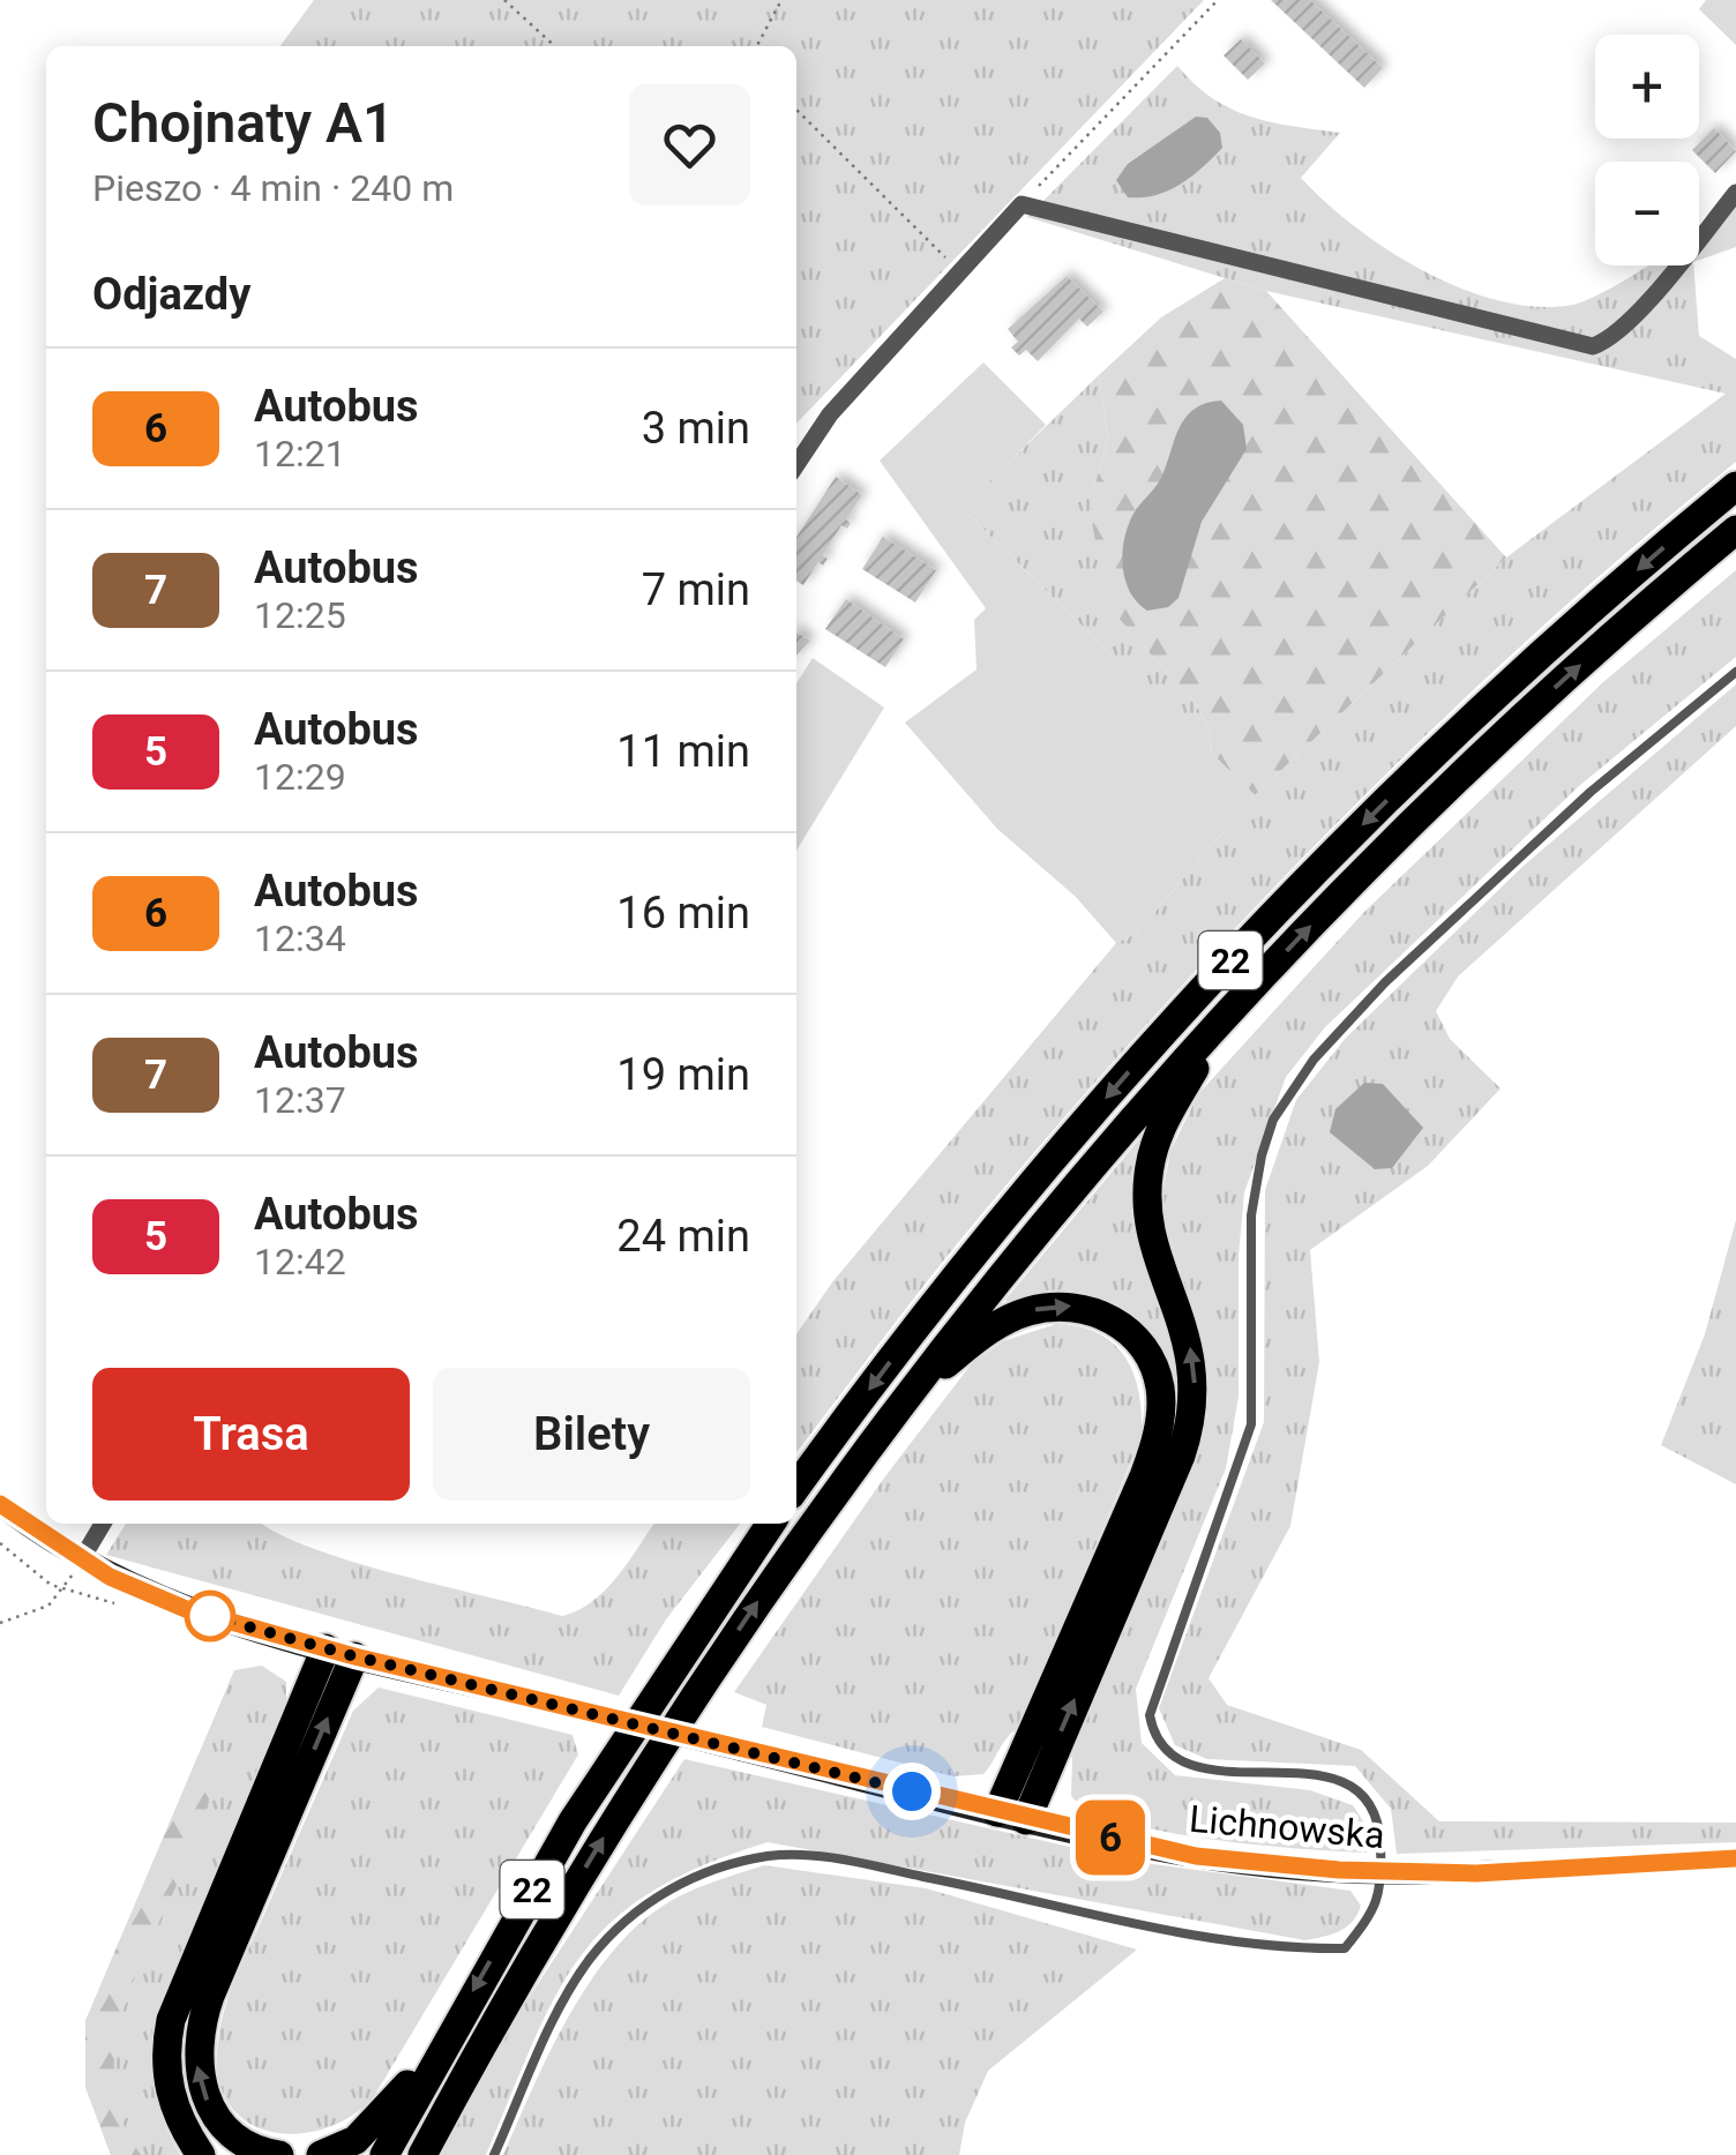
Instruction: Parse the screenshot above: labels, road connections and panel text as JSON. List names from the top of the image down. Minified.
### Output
{"streets":{"main road":["22"],"street":["Lichnowska"]},"crossings":[["22","Lichnowska"]],"lines":["bus line 6"],"page":{"on_map":"6","map_buttons":["+","−"],"heading":[["Chojnaty A1","Pieszo · 4 min · 240 m"],"Odjazdy"],"list":[{"mark":"6","name":"Autobus","note":"12:21","value":"3 min"},{"mark":"7","name":"Autobus","note":"12:25","value":"7 min"},{"mark":"5","name":"Autobus","note":"12:29","value":"11 min"},{"mark":"6","name":"Autobus","note":"12:34","value":"16 min"},{"mark":"7","name":"Autobus","note":"12:37","value":"19 min"},{"mark":"5","name":"Autobus","note":"12:42","value":"24 min"}],"buttons":["Trasa","Bilety"]}}
